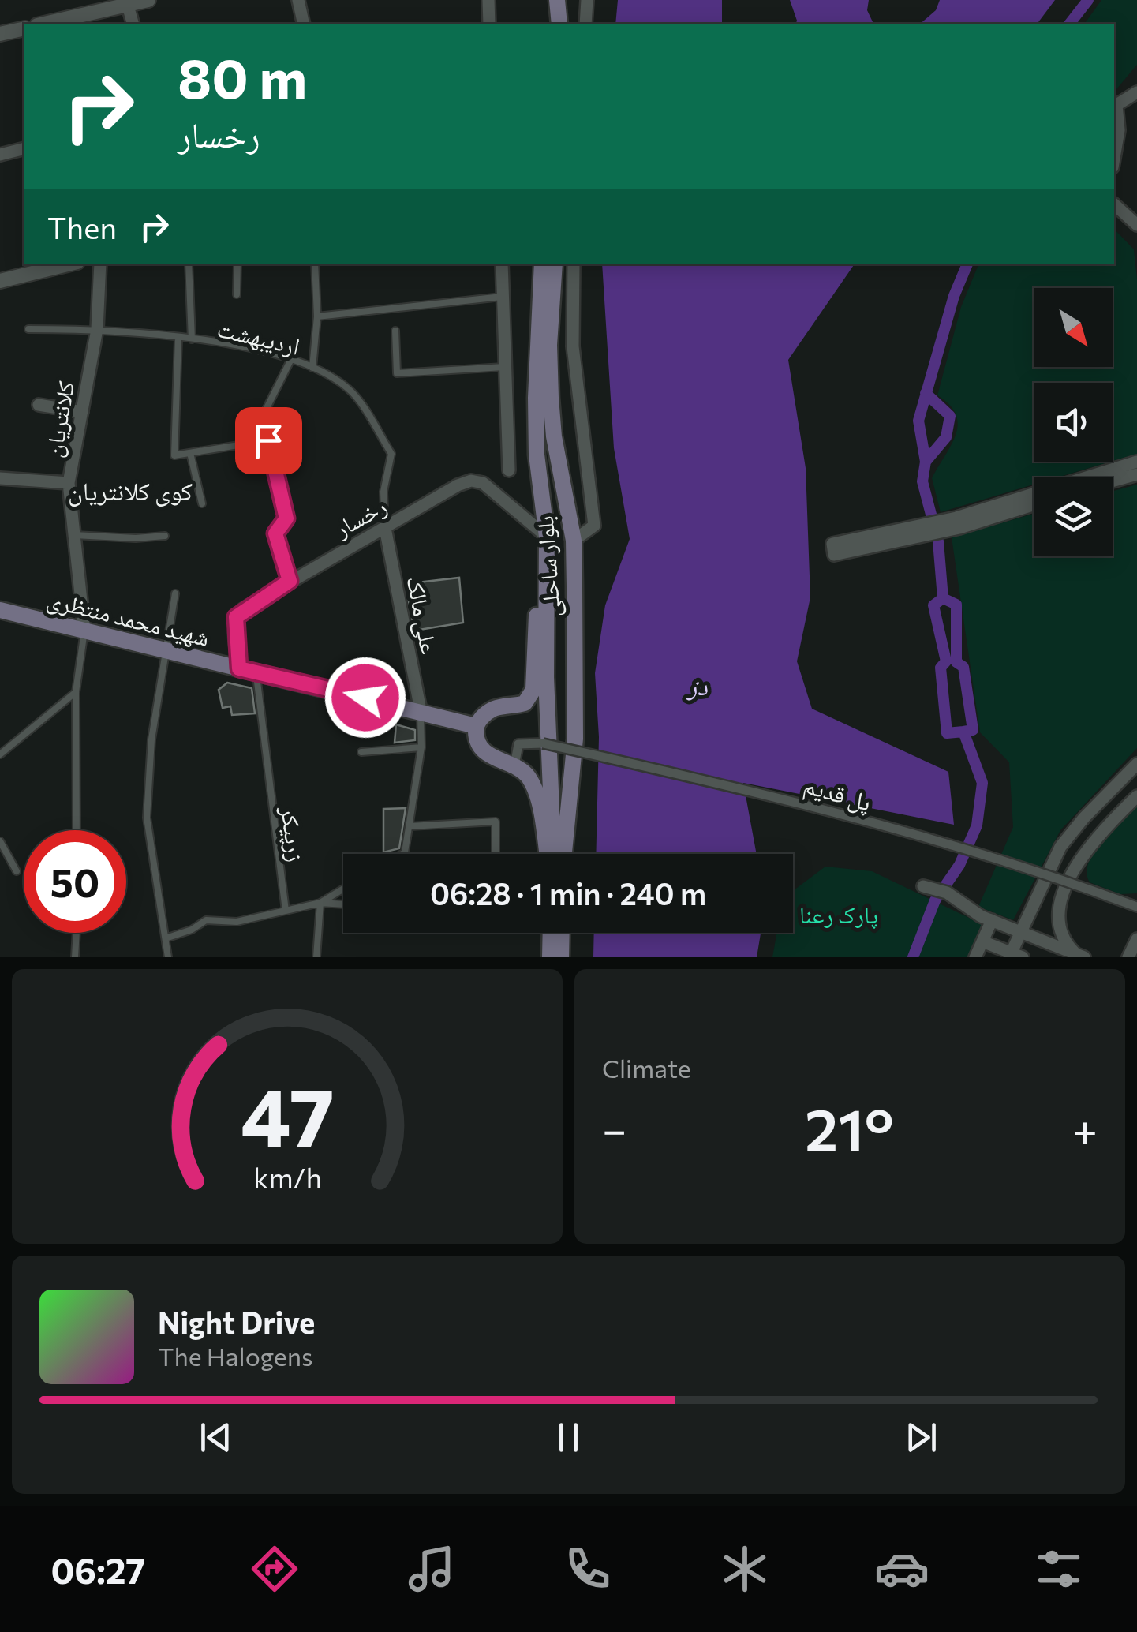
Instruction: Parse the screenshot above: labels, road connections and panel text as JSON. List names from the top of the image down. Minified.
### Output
{"streets":{"main road":["بلوار ساحلی","شهید محمد منتظری"],"street":["کلانتریان","رخسار","علی مالک","پل قدیم"],"lane":["اردیبهشت","زرپیکر"]},"crossings":[["اردیبهشت","کلانتریان"],["اردیبهشت","رخسار"],["اردیبهشت","علی مالک"],["کلانتریان","شهید محمد منتظری"],["رخسار","بلوار ساحلی"],["رخسار","علی مالک"],["رخسار","شهید محمد منتظری"],["علی مالک","شهید محمد منتظری"],["شهید محمد منتظری","زرپیکر"]],"districts":["کوی کلانتریان"],"water":["دز"],"parks":["پارک رعنا"],"north":"bottom right","page":{"turn":["80 m","رخسار"],"then":"Then","limit":"50","trip":"06:28 · 1 min · 240 m","tile":"Climate","heat":["−","21°","+"],"song":["Night Drive","The Halogens"],"tabs":"06:27","gauge":["47","km/h"]}}
